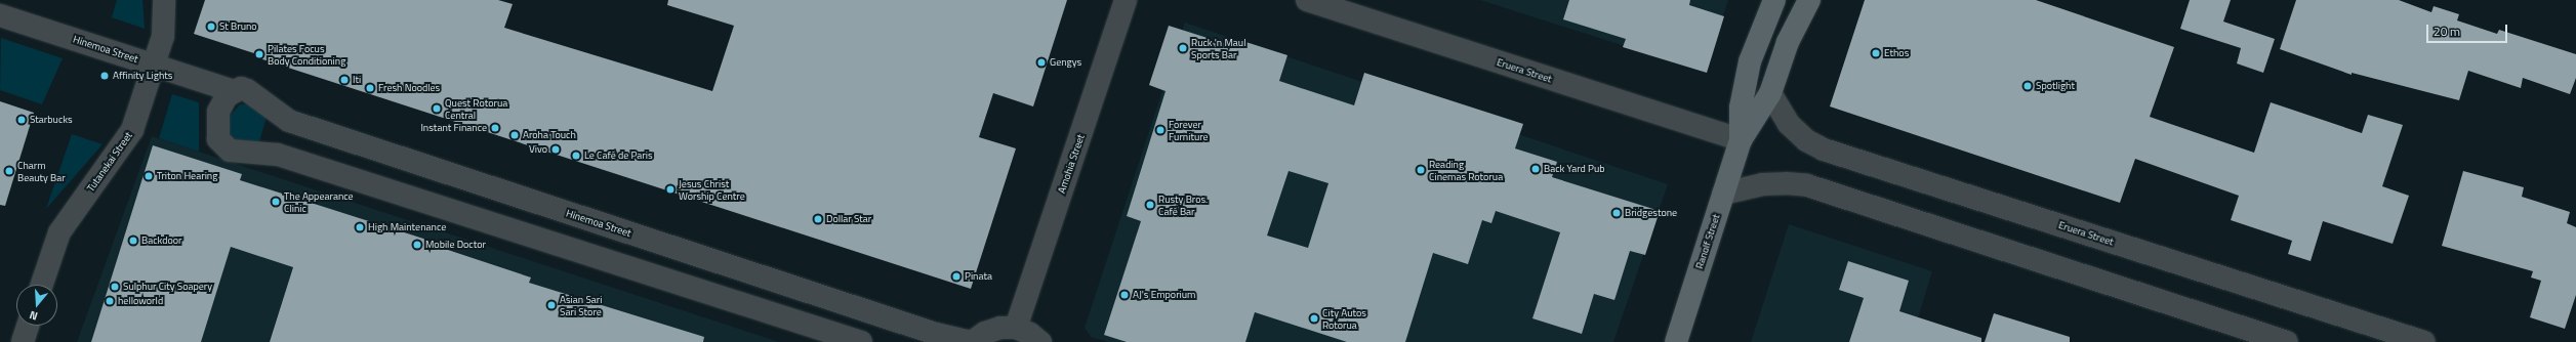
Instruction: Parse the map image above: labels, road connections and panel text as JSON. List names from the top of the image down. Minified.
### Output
{"streets":{"main road":["Ranolf Street"],"street":["Hinemoa Street","Eruera Street","Tutanekai Street","Amohia Street"]},"crossings":[["Hinemoa Street","Tutanekai Street"],["Eruera Street","Ranolf Street"]],"places":["St Bruno","Ruck 'n Maul Sports Bar","Ethos","Pilates Focus Body Conditioning","Gengys","Affinity Lights","Iti","Spotlight","Fresh Noodles","Quest Rotorua Central","Starbucks","Instant Finance","Forever Furniture","Aroha Touch","Vivo","Le Café de Paris","Back Yard Pub","Reading Cinemas Rotorua","Charm Beauty Bar","Triton Hearing","Jesus Christ Worship Centre","The Appearance Clinic","Rusty Bros. Café Bar","Bridgestone","Dollar Star","High Maintenance","Backdoor","Mobile Doctor","Pinata","Sulphur City Soapery","AJ's Emporium","helloworld","Asian Sari Sari Store","City Autos Rotorua"],"scale_bar":"20 m","north":"bottom"}
